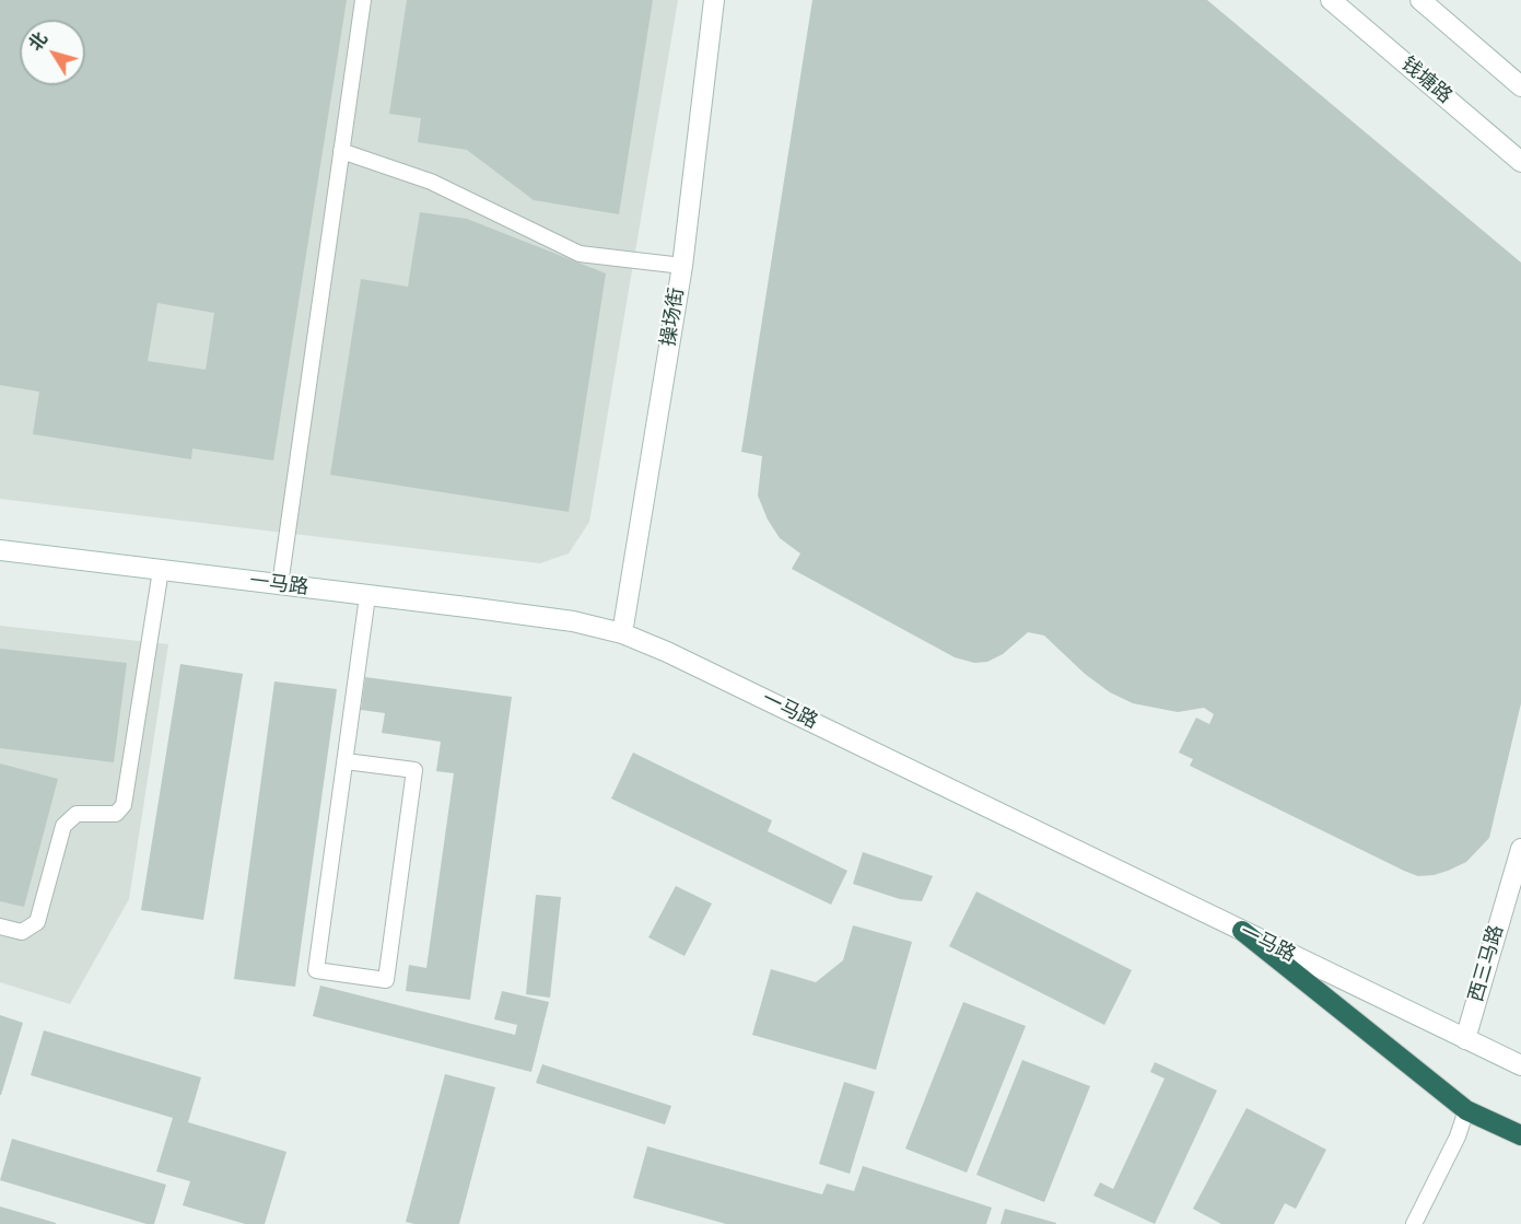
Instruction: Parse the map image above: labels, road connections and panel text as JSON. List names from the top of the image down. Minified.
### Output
{"streets":{"street":["钱塘路","操场街","一马路","西三马路"]},"crossings":[["操场街","一马路"],["一马路","西三马路"]],"north":"top left"}
